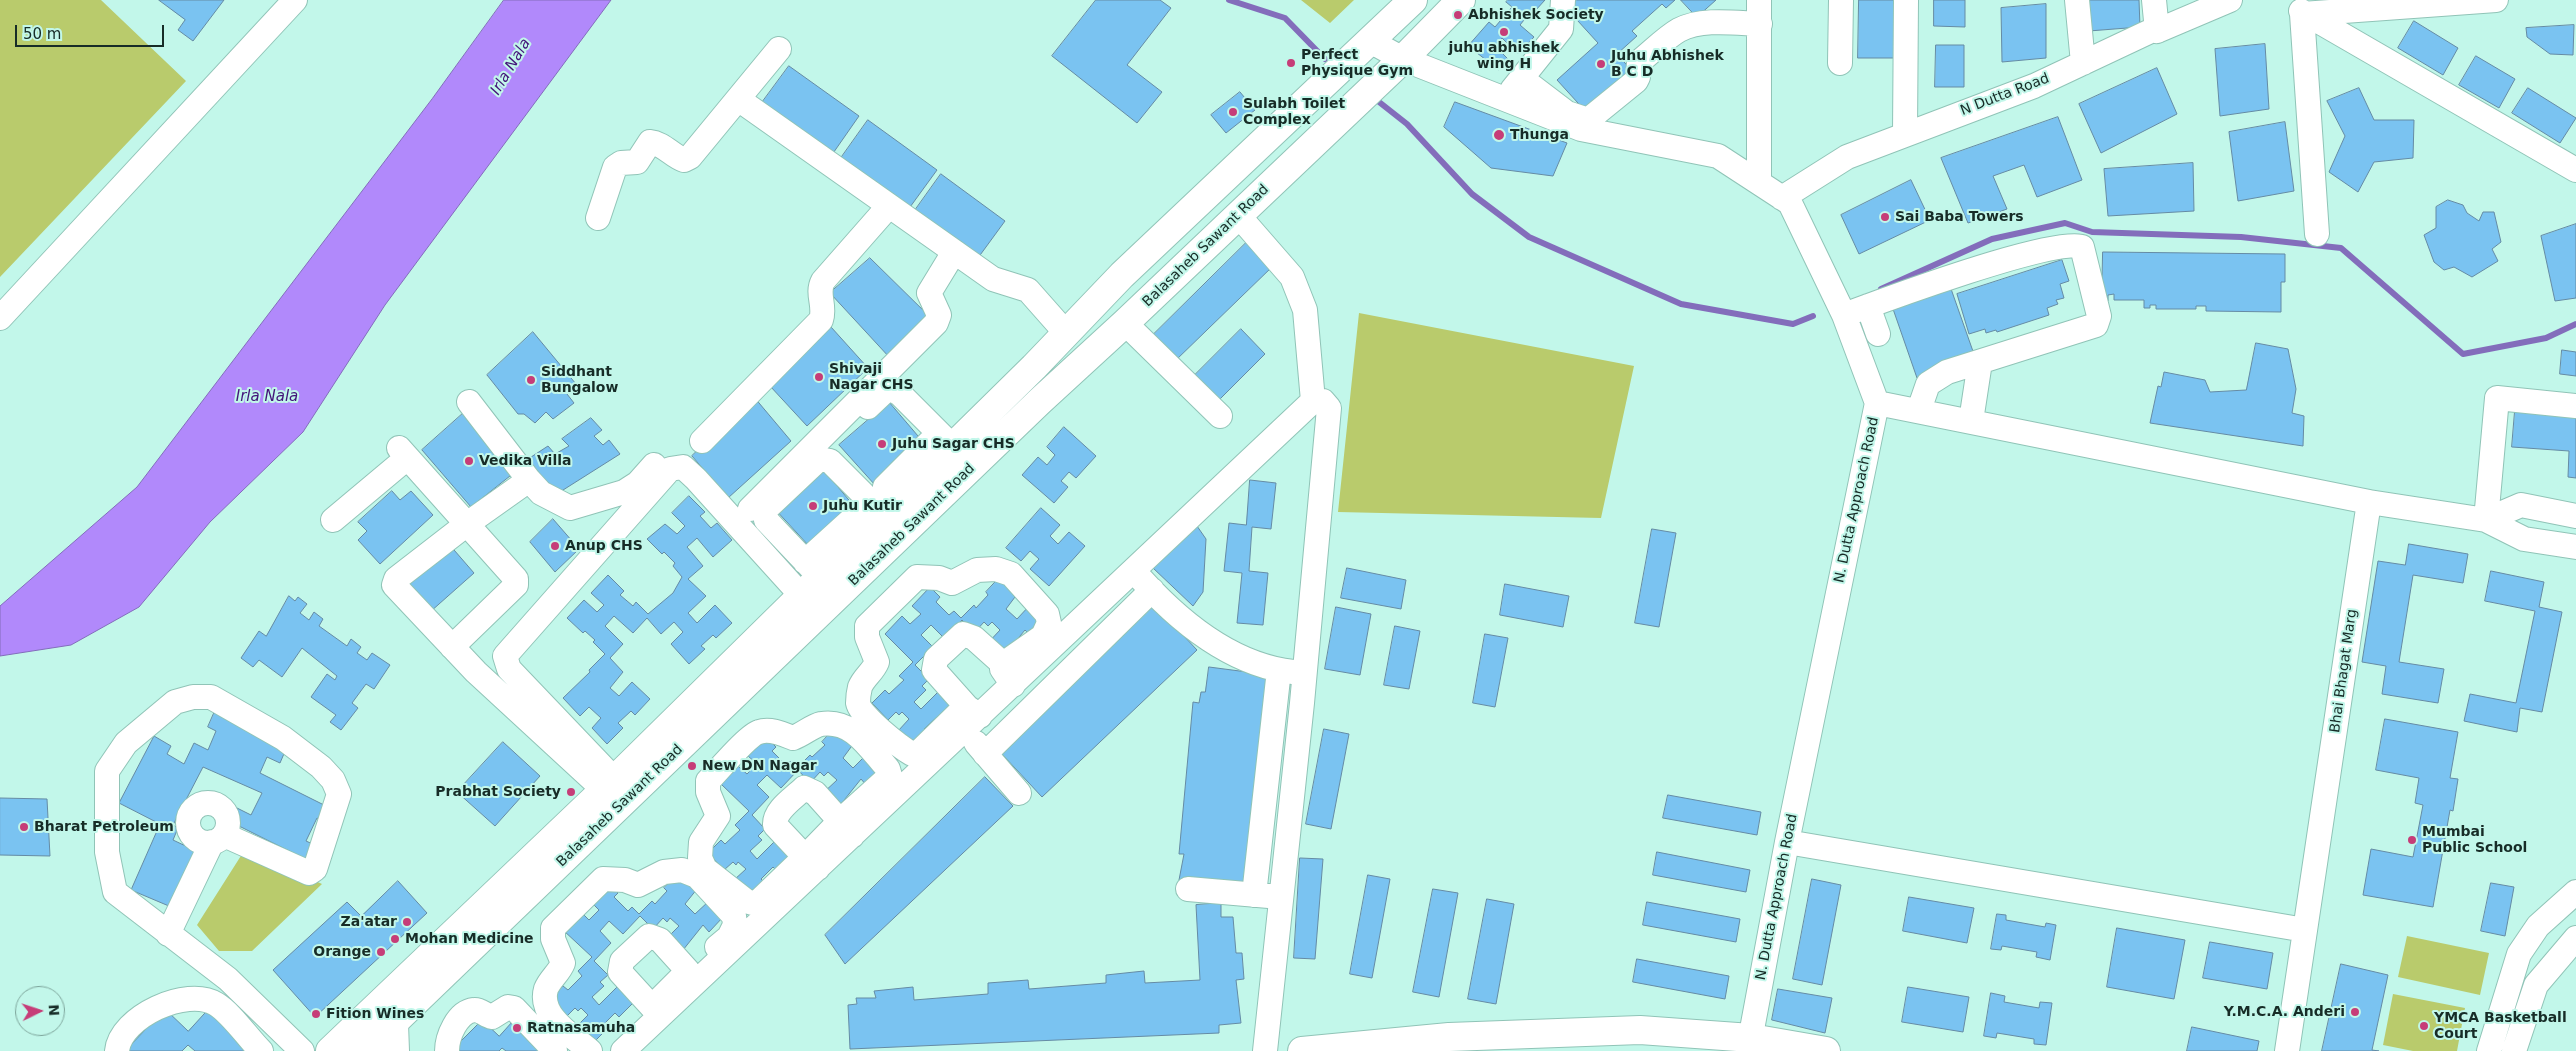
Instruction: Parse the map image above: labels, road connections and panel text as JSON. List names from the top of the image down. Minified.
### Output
{"streets":{"main road":["Balasaheb Sawant Road"],"street":["N Dutta Road","N. Dutta Approach Road","Bhai Bhagat Marg"]},"crossings":[["N Dutta Road","N. Dutta Approach Road"],["Balasaheb Sawant Road","N. Dutta Approach Road"]],"water":["Irla Nala"],"places":["Abhishek Society","juhu abhishek wing H","Perfect Physique Gym","Juhu Abhishek B C D","Sulabh Toilet Complex","Thunga","Sai Baba Towers","Shivaji Nagar CHS","Siddhant Bungalow","Juhu Sagar CHS","Vedika Villa","Juhu Kutir","Anup CHS","New DN Nagar","Prabhat Society","Bharat Petroleum","Mumbai Public School","Za'atar","Mohan Medicine","Orange","Y.M.C.A. Anderi","Fition Wines","YMCA Basketball Court","Ratnasamuha"],"scale_bar":"50 m","north":"right"}
